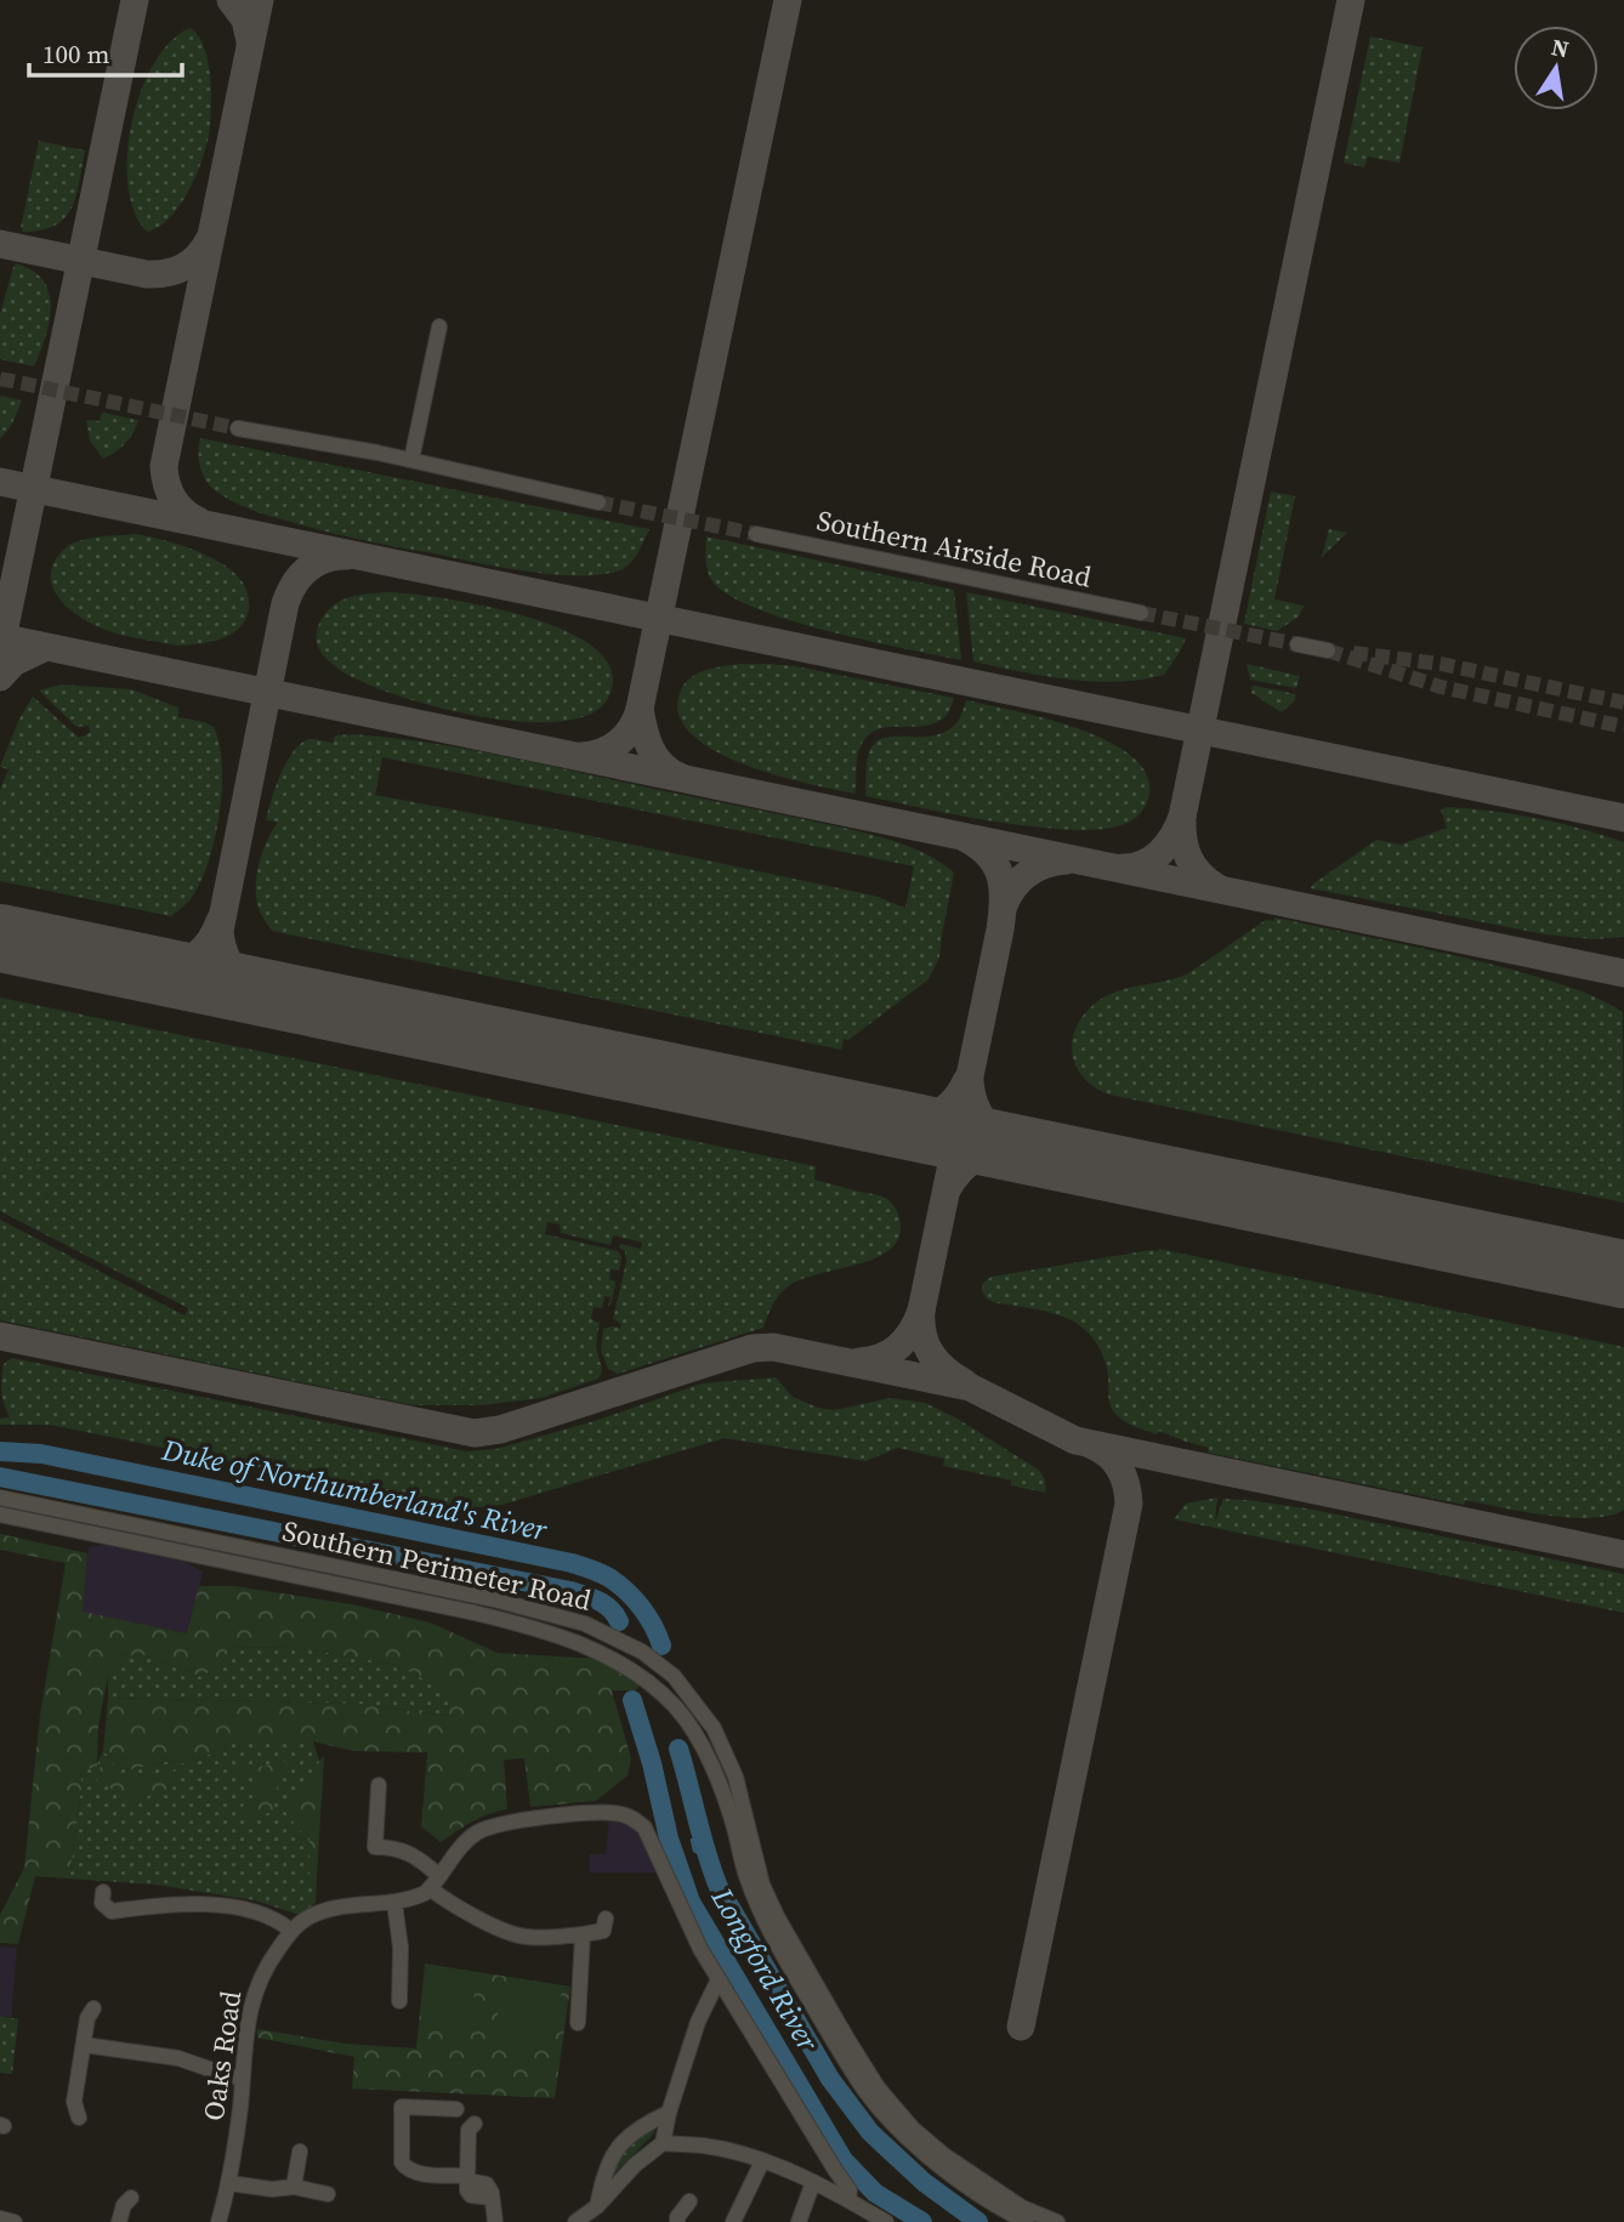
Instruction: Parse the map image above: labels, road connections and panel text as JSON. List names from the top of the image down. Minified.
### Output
{"streets":{"street":["Southern Airside Road","Southern Perimeter Road","Oaks Road"]},"water":["Duke of Northumberland's River","Longford River"],"scale_bar":"100 m","north":"top"}
